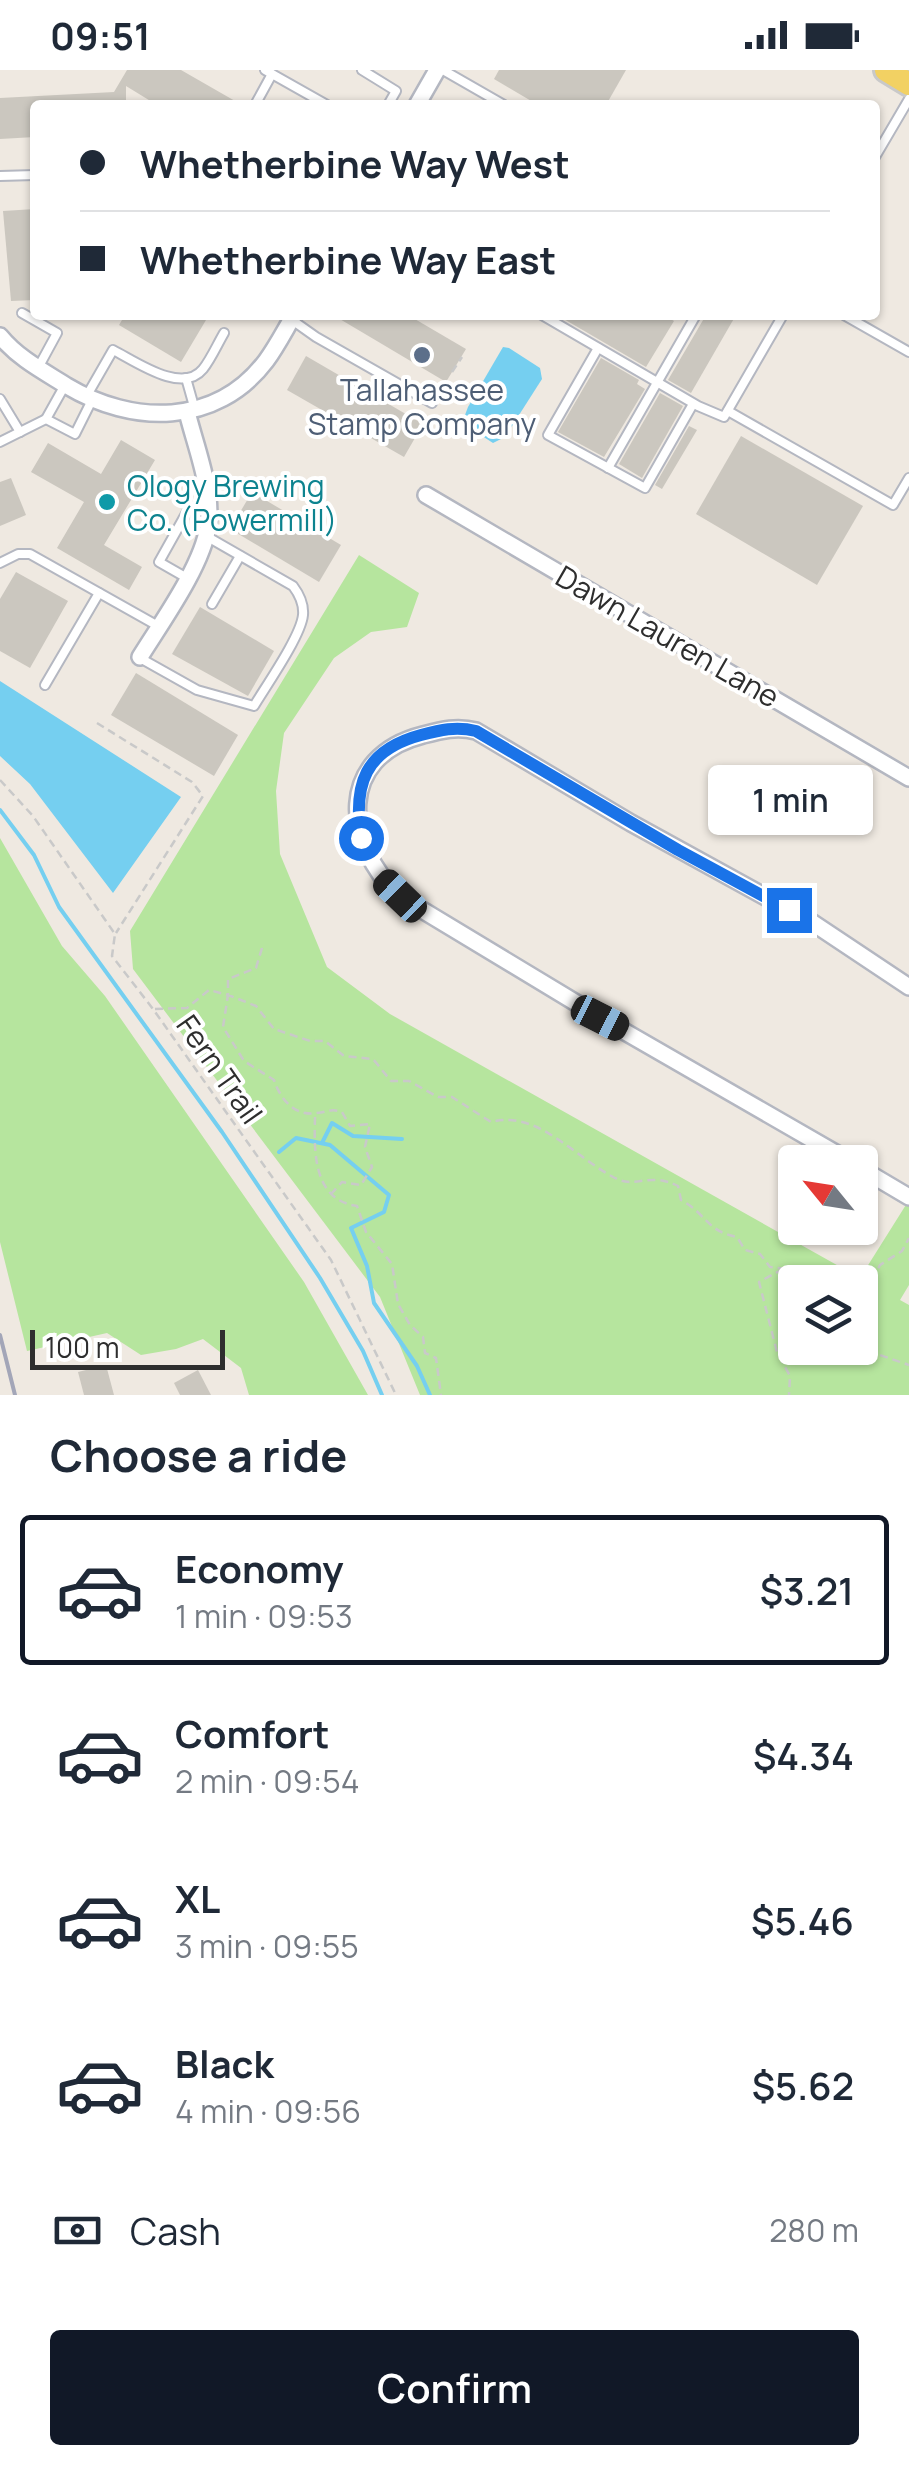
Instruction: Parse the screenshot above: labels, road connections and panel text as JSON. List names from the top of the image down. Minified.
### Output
{"streets":{"street":["Dawn Lauren Lane"],"path":["Fern Trail"]},"places":["Tallahassee Stamp Company","Ology Brewing Co. (Powermill)"],"scale_bar":"100 m","north":"top left","page":{"status":"09:51","banner":["Whetherbine Way West","Whetherbine Way East"],"bubble":"1 min","scale":"100 m","heading":"Choose a ride","list":[{"name":"Economy","note":"1 min · 09:53","value":"$3.21"},{"name":"Comfort","note":"2 min · 09:54","value":"$4.34"},{"name":"XL","note":"3 min · 09:55","value":"$5.46"},{"name":"Black","note":"4 min · 09:56","value":"$5.62"}],"pay":["Cash","280 m"],"buttons":"Confirm"}}
